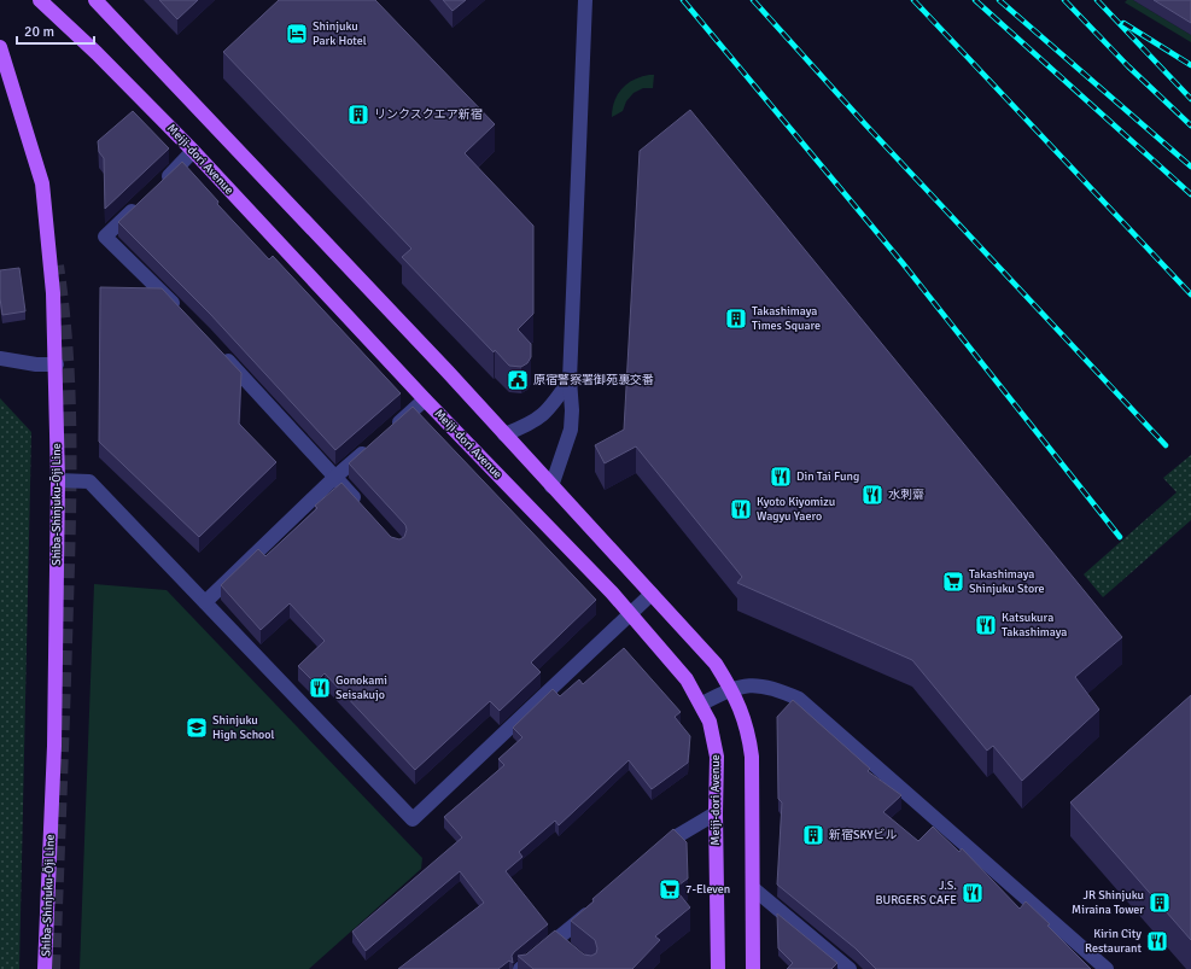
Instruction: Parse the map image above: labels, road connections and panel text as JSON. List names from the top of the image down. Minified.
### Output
{"streets":{"main road":["Meiji-dori Avenue","Shiba-Shinjuku-Ōji Line"]},"places":{"hotel":["Shinjuku Park Hotel"],"building":["リンクスクエア新宿","Takashimaya Times Square","新宿SKYビル","JR Shinjuku Miraina Tower"],"public building":["原宿警察署御苑裏交番"],"restaurant":["Din Tai Fung","水刺齋","Kyoto Kiyomizu Wagyu Yaero","Katsukura Takashimaya","Gonokami Seisakujo","J.S. BURGERS CAFE","Kirin City Restaurant"],"supermarket":["Takashimaya Shinjuku Store","7-Eleven"],"school or university":["Shinjuku High School"]},"scale_bar":"20 m"}
